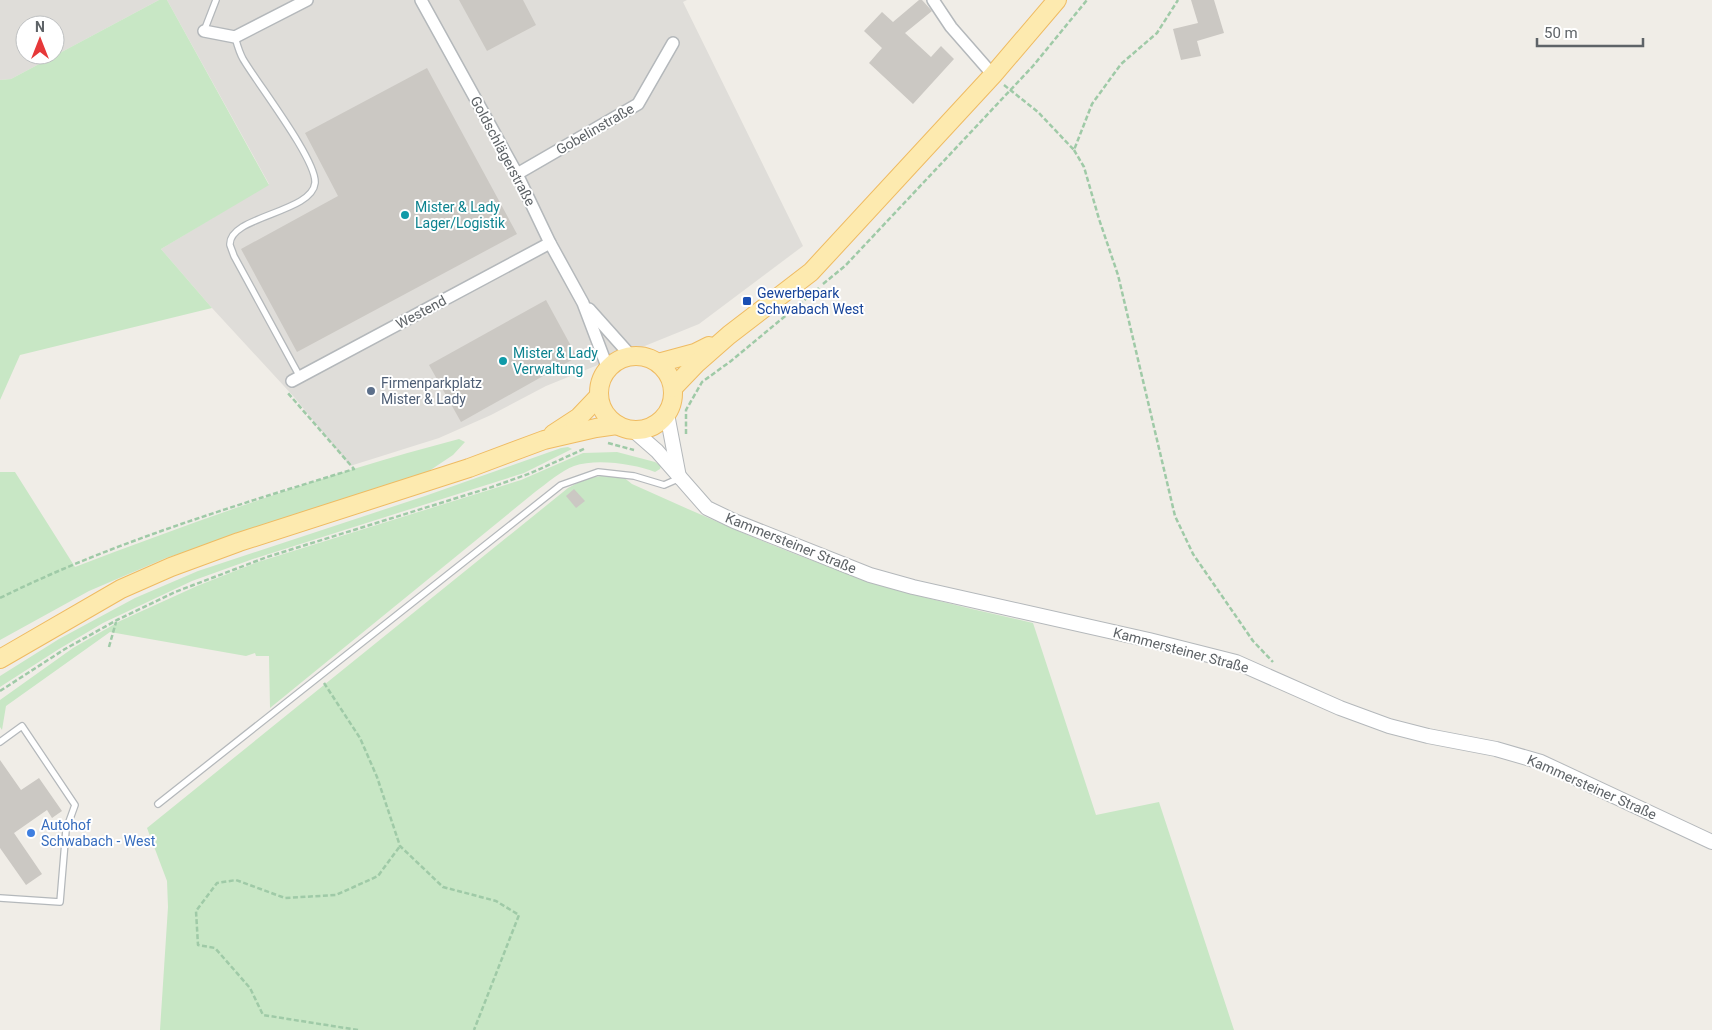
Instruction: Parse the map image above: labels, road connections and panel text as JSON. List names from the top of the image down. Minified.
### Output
{"streets":{"street":["Gobelinstraße","Goldschlägerstraße","Westend","Kammersteiner Straße"]},"crossings":[["Gobelinstraße","Goldschlägerstraße"],["Goldschlägerstraße","Westend"],["Goldschlägerstraße","Kammersteiner Straße"]],"places":{"other":["Mister & Lady Lager/Logistik","Mister & Lady Verwaltung","Firmenparkplatz Mister & Lady","Autohof Schwabach - West"],"transit":["Gewerbepark Schwabach West"]},"scale_bar":"50 m","north":"top"}
